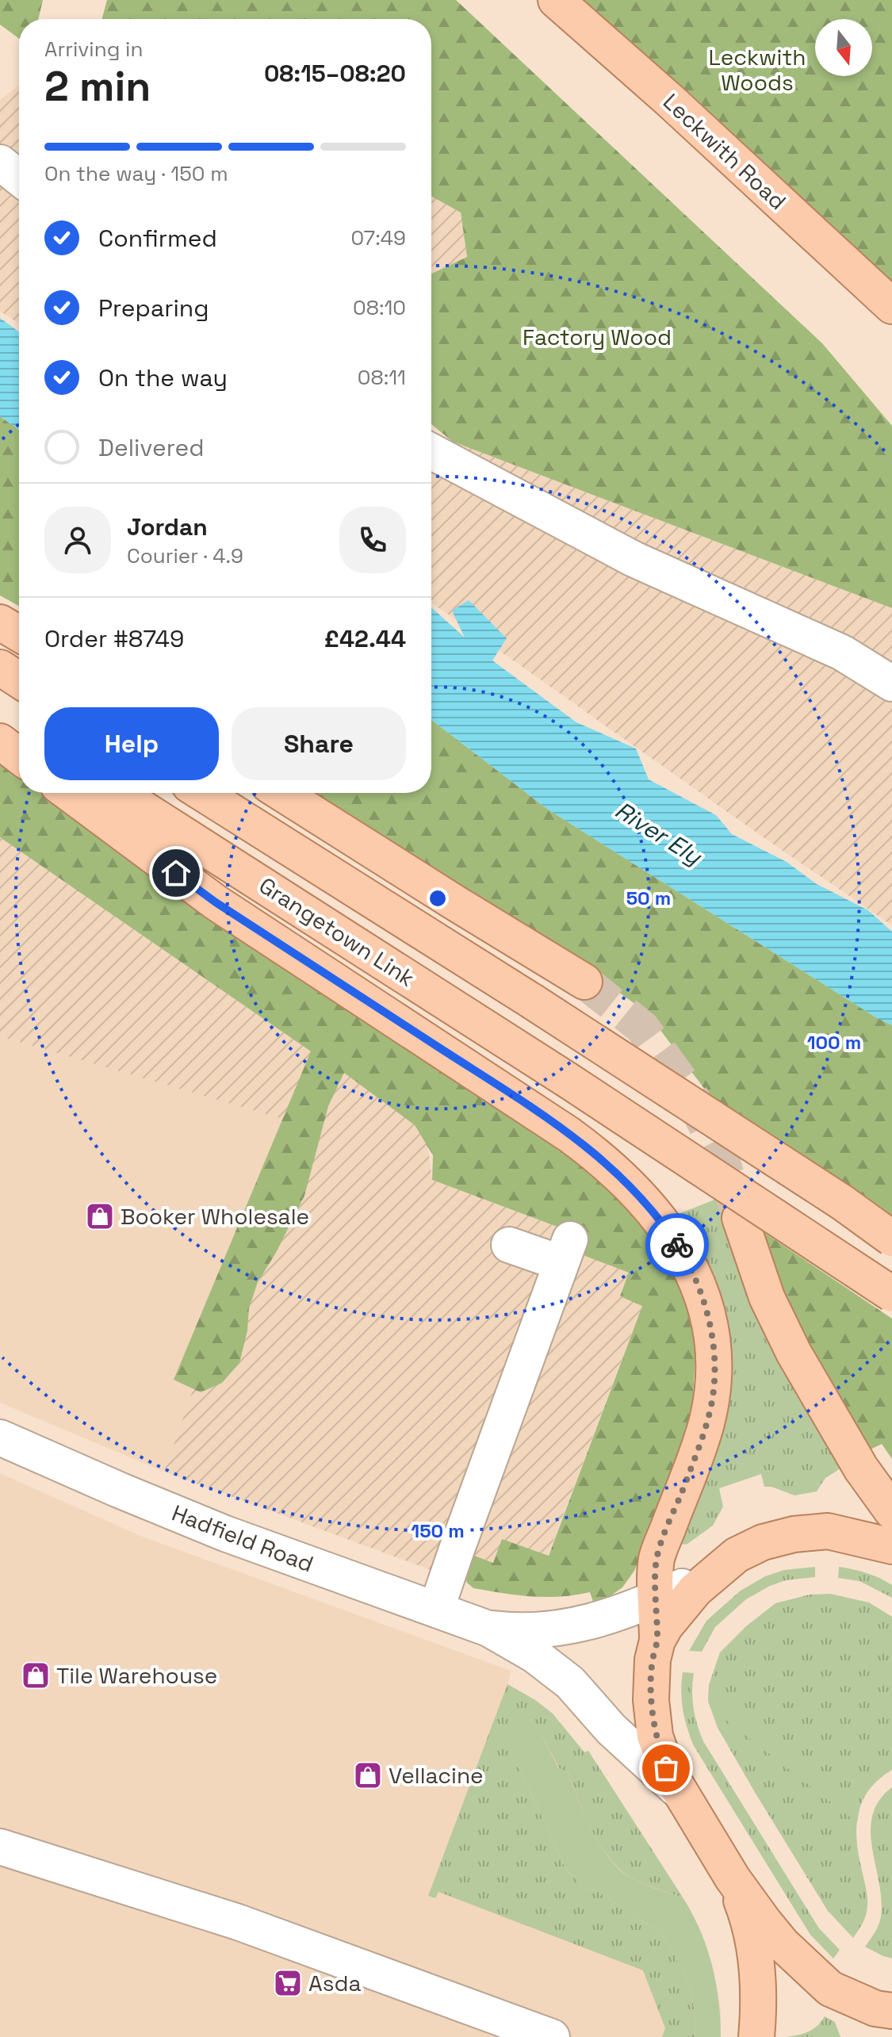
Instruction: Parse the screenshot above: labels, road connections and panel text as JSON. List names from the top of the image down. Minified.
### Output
{"streets":{"main road":["Leckwith Road","Grangetown Link"],"street":["Hadfield Road"]},"water":["River Ely"],"parks":["Leckwith Woods","Factory Wood"],"places":{"shop":["Booker Wholesale","Tile Warehouse","Vellacine"],"supermarket":["Asda"]},"north":"bottom","page":{"heading":["2 min","Arriving in","08:15–08:20"],"panel":["Jordan","Courier · 4.9","Order #8749","£42.44"],"bar":"On the way · 150 m","list":[["Confirmed","07:49"],["Preparing","08:10"],["On the way","08:11"],"Delivered"],"buttons":["Help","Share"]},"rings":["50 m","100 m","150 m"]}
